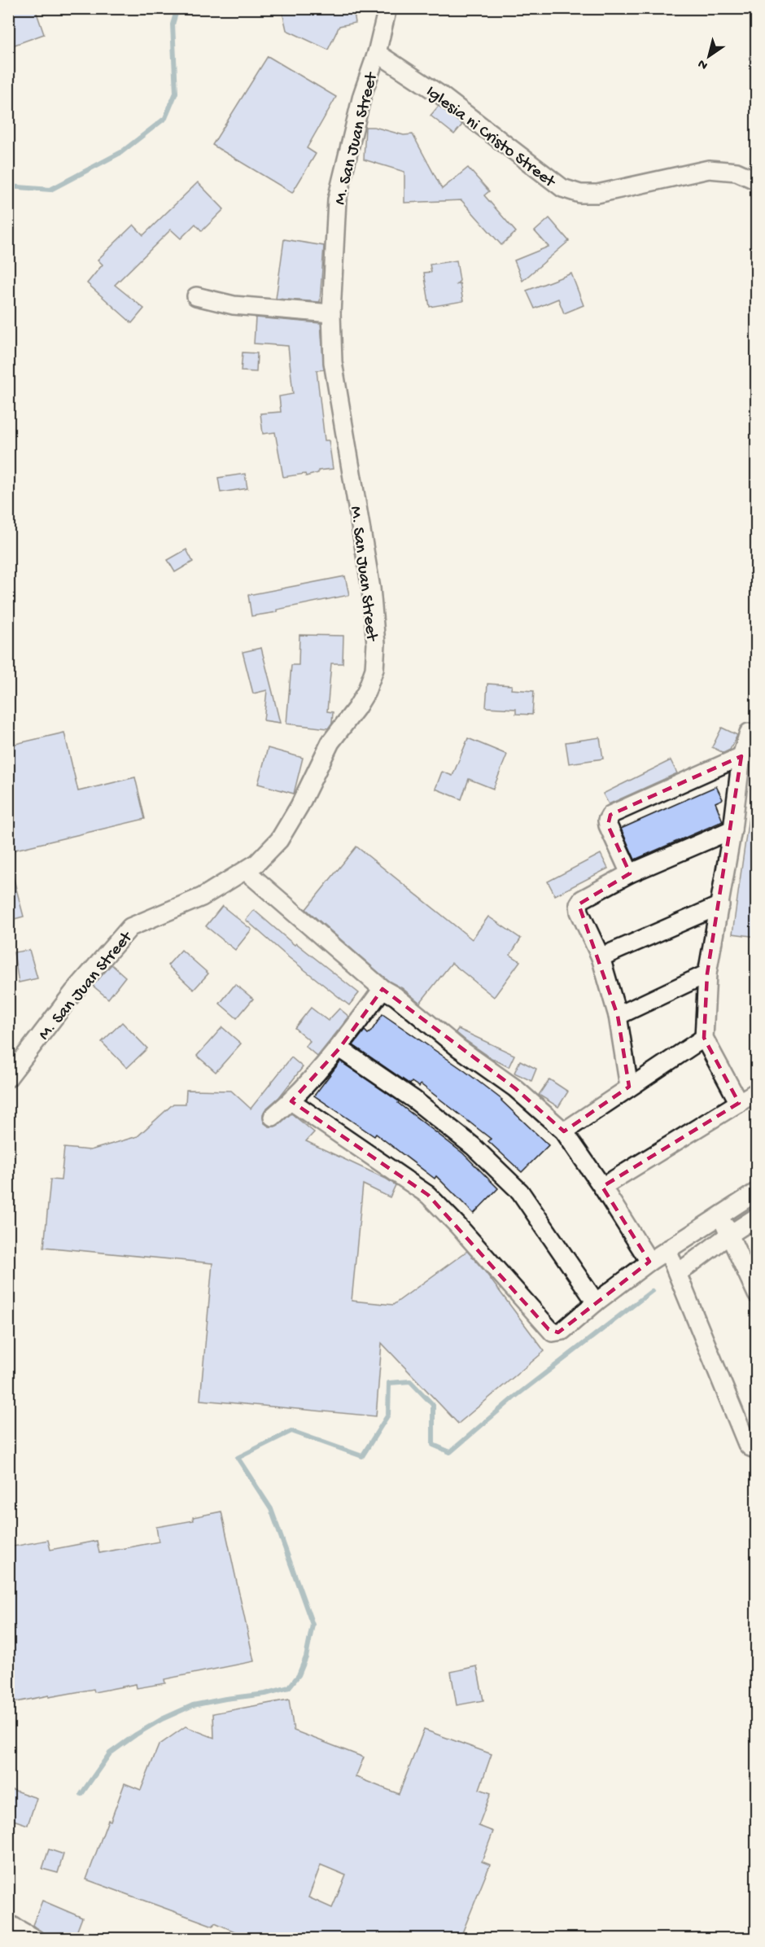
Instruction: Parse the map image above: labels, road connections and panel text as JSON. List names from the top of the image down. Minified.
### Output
{"streets":{"street":["Iglesia ni Cristo Street","M. San Juan Street"]},"crossings":[["Iglesia ni Cristo Street","M. San Juan Street"]],"north":"bottom left"}
